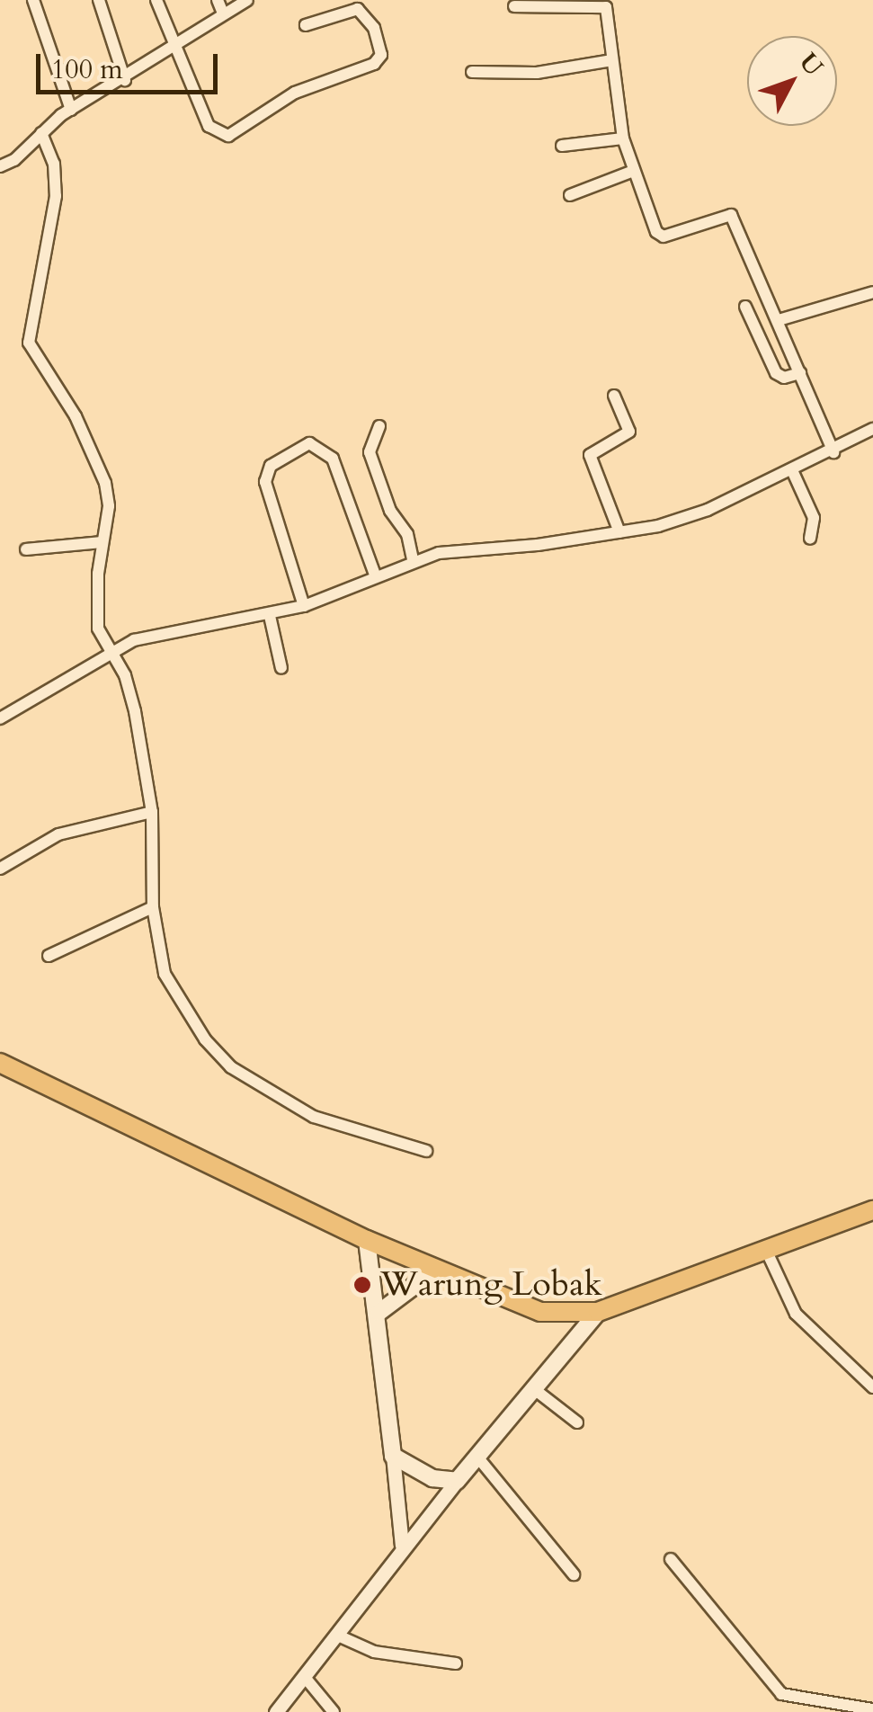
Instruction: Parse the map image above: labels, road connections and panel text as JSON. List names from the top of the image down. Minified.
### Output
{"places":["Warung Lobak"],"scale_bar":"100 m","north":"top right"}
